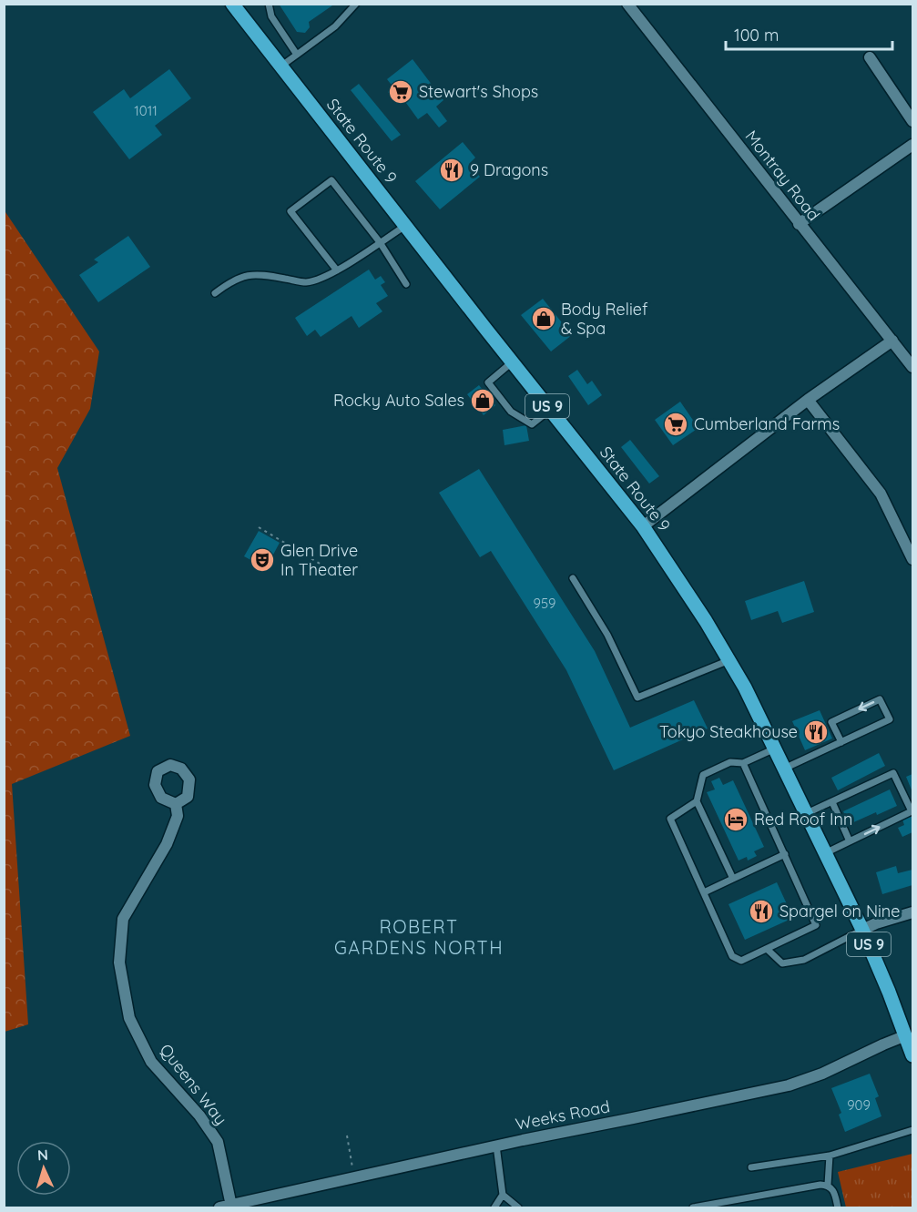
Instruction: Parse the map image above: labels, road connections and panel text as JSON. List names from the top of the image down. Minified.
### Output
{"streets":{"main road":["State Route 9","US 9"],"street":["Montray Road","Queens Way","Weeks Road"]},"crossings":[["State Route 9","Weeks Road"],["Queens Way","Weeks Road"]],"districts":["ROBERT GARDENS NORTH"],"places":{"supermarket":["Stewart's Shops","Cumberland Farms"],"restaurant":["9 Dragons","Tokyo Steakhouse","Spargel on Nine"],"shop":["Body Relief & Spa","Rocky Auto Sales"],"theatre":["Glen Drive In Theater"],"hotel":["Red Roof Inn"]},"house_numbers":["1011","959","909"],"scale_bar":"100 m","north":"top"}
